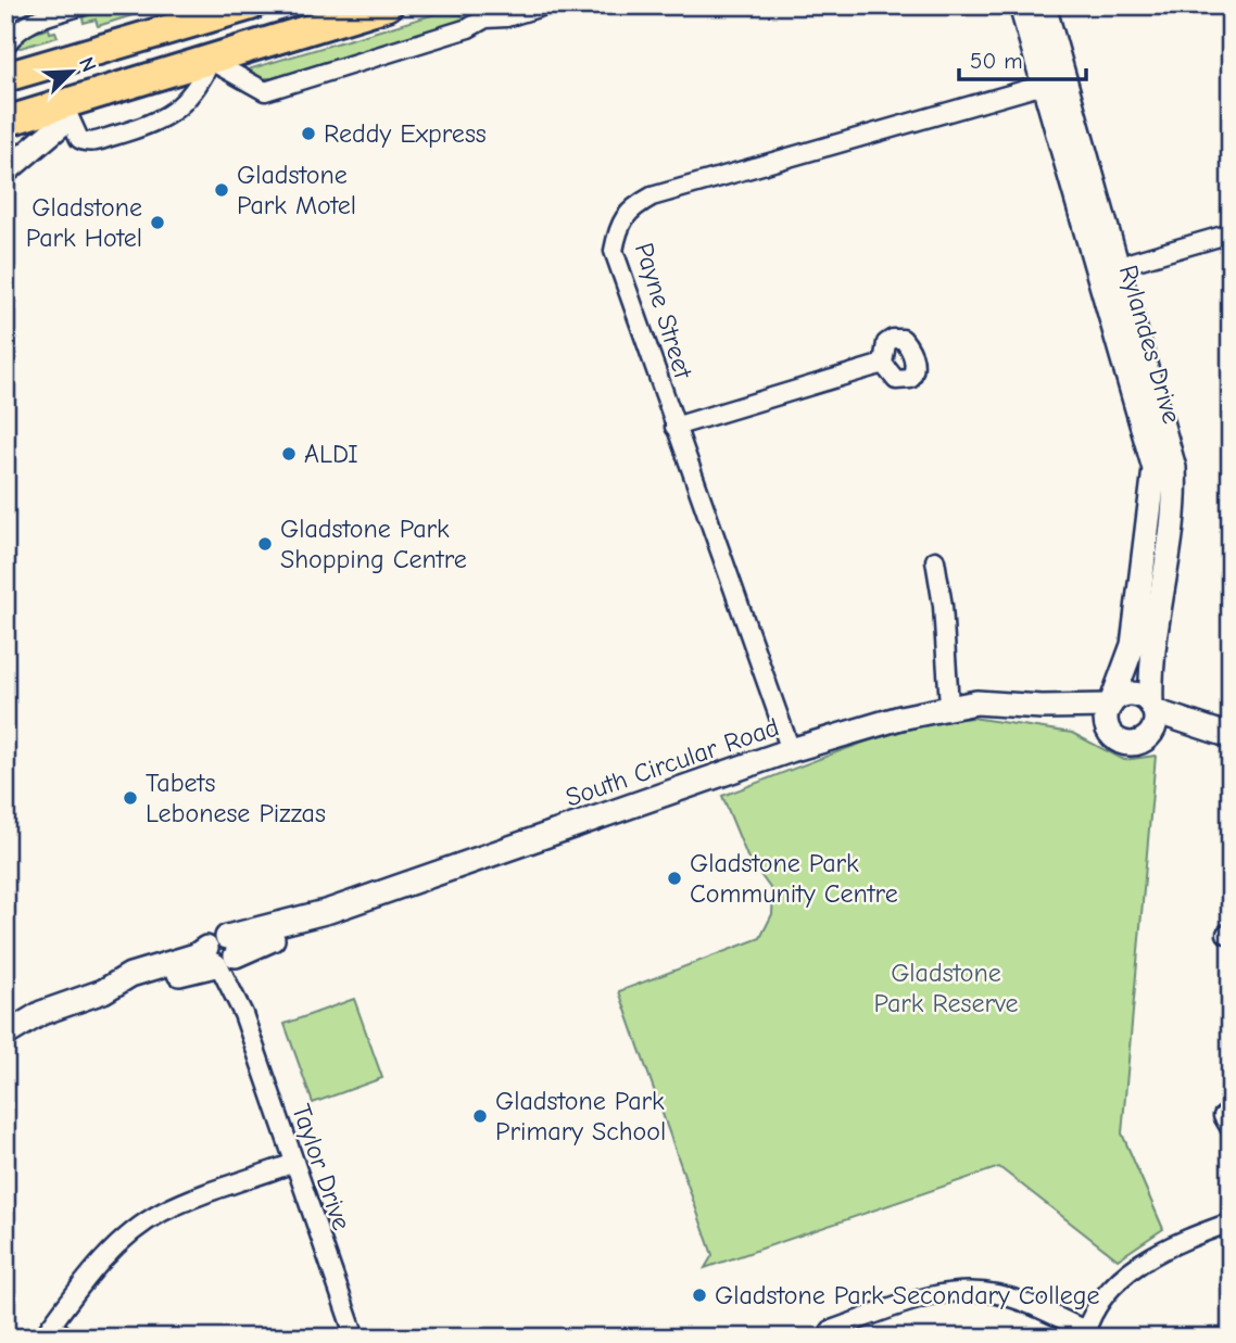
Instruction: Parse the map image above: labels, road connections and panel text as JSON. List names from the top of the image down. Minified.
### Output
{"streets":{"street":["Payne Street","Rylandes Drive","South Circular Road","Taylor Drive"]},"crossings":[["Payne Street","Rylandes Drive"],["Payne Street","South Circular Road"],["Rylandes Drive","South Circular Road"],["South Circular Road","Taylor Drive"]],"parks":["Gladstone Park Reserve"],"places":["Reddy Express","Gladstone Park Motel","Gladstone Park Hotel","ALDI","Gladstone Park Shopping Centre","Tabets Lebonese Pizzas","Gladstone Park Community Centre","Gladstone Park Primary School","Gladstone Park Secondary College"],"scale_bar":"50 m","north":"top right"}
